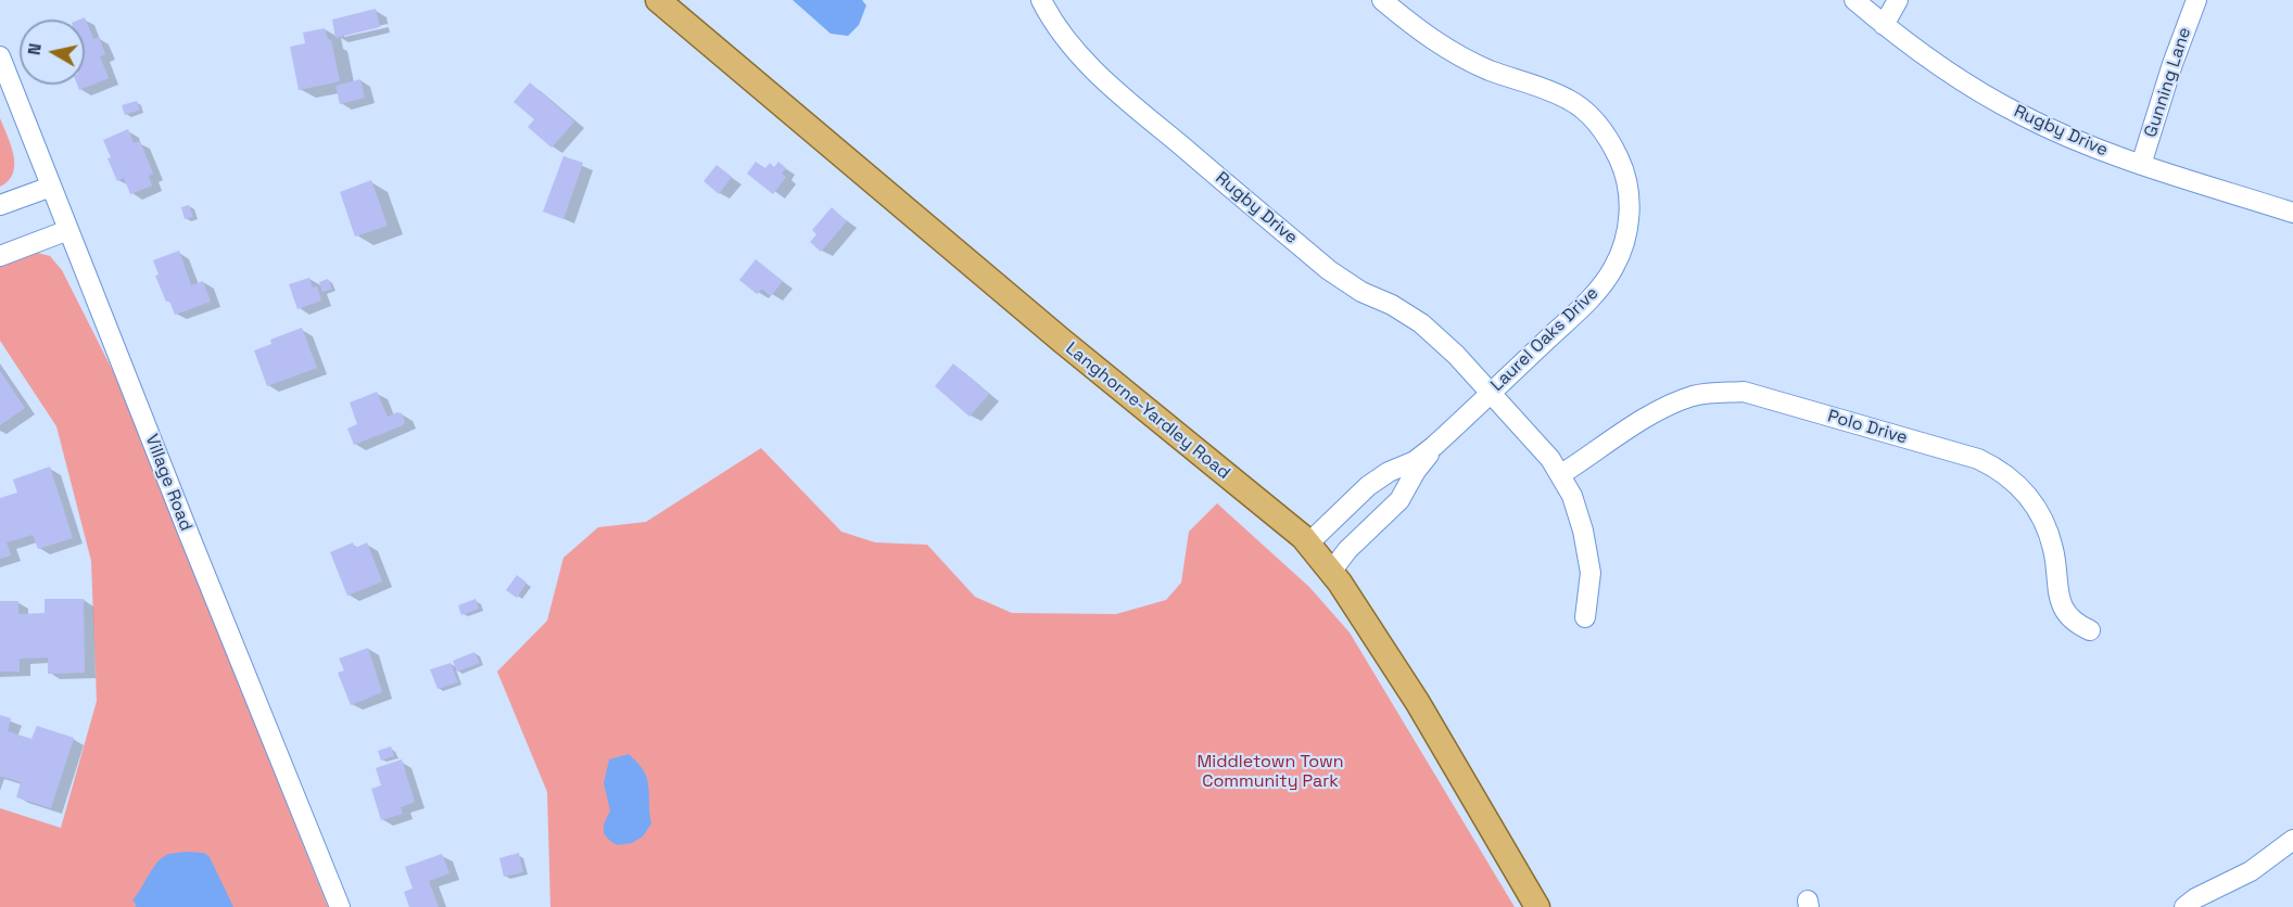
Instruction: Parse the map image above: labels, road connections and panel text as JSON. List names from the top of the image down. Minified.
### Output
{"streets":{"main road":["Langhorne-Yardley Road"],"street":["Gunning Lane","Rugby Drive","Laurel Oaks Drive","Polo Drive","Village Road"]},"crossings":[["Gunning Lane","Rugby Drive"],["Rugby Drive","Laurel Oaks Drive"],["Rugby Drive","Polo Drive"],["Laurel Oaks Drive","Langhorne-Yardley Road"]],"parks":["Middletown Town Community Park"],"north":"left"}
